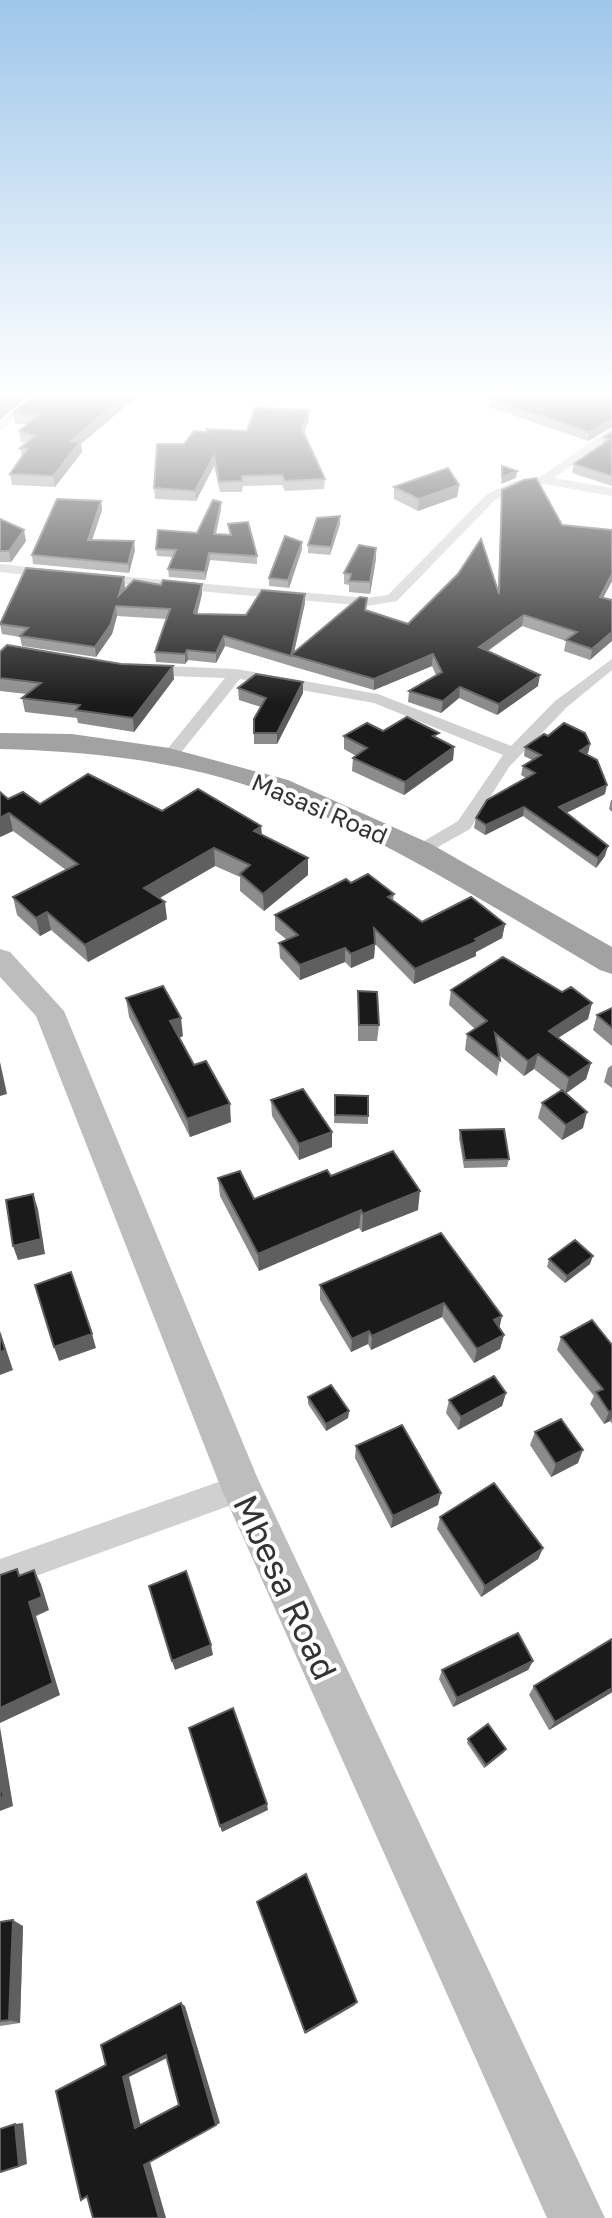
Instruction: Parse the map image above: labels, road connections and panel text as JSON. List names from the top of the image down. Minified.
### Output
{"streets":{"highway":["Masasi Road"],"main road":["Mbesa Road"]}}
